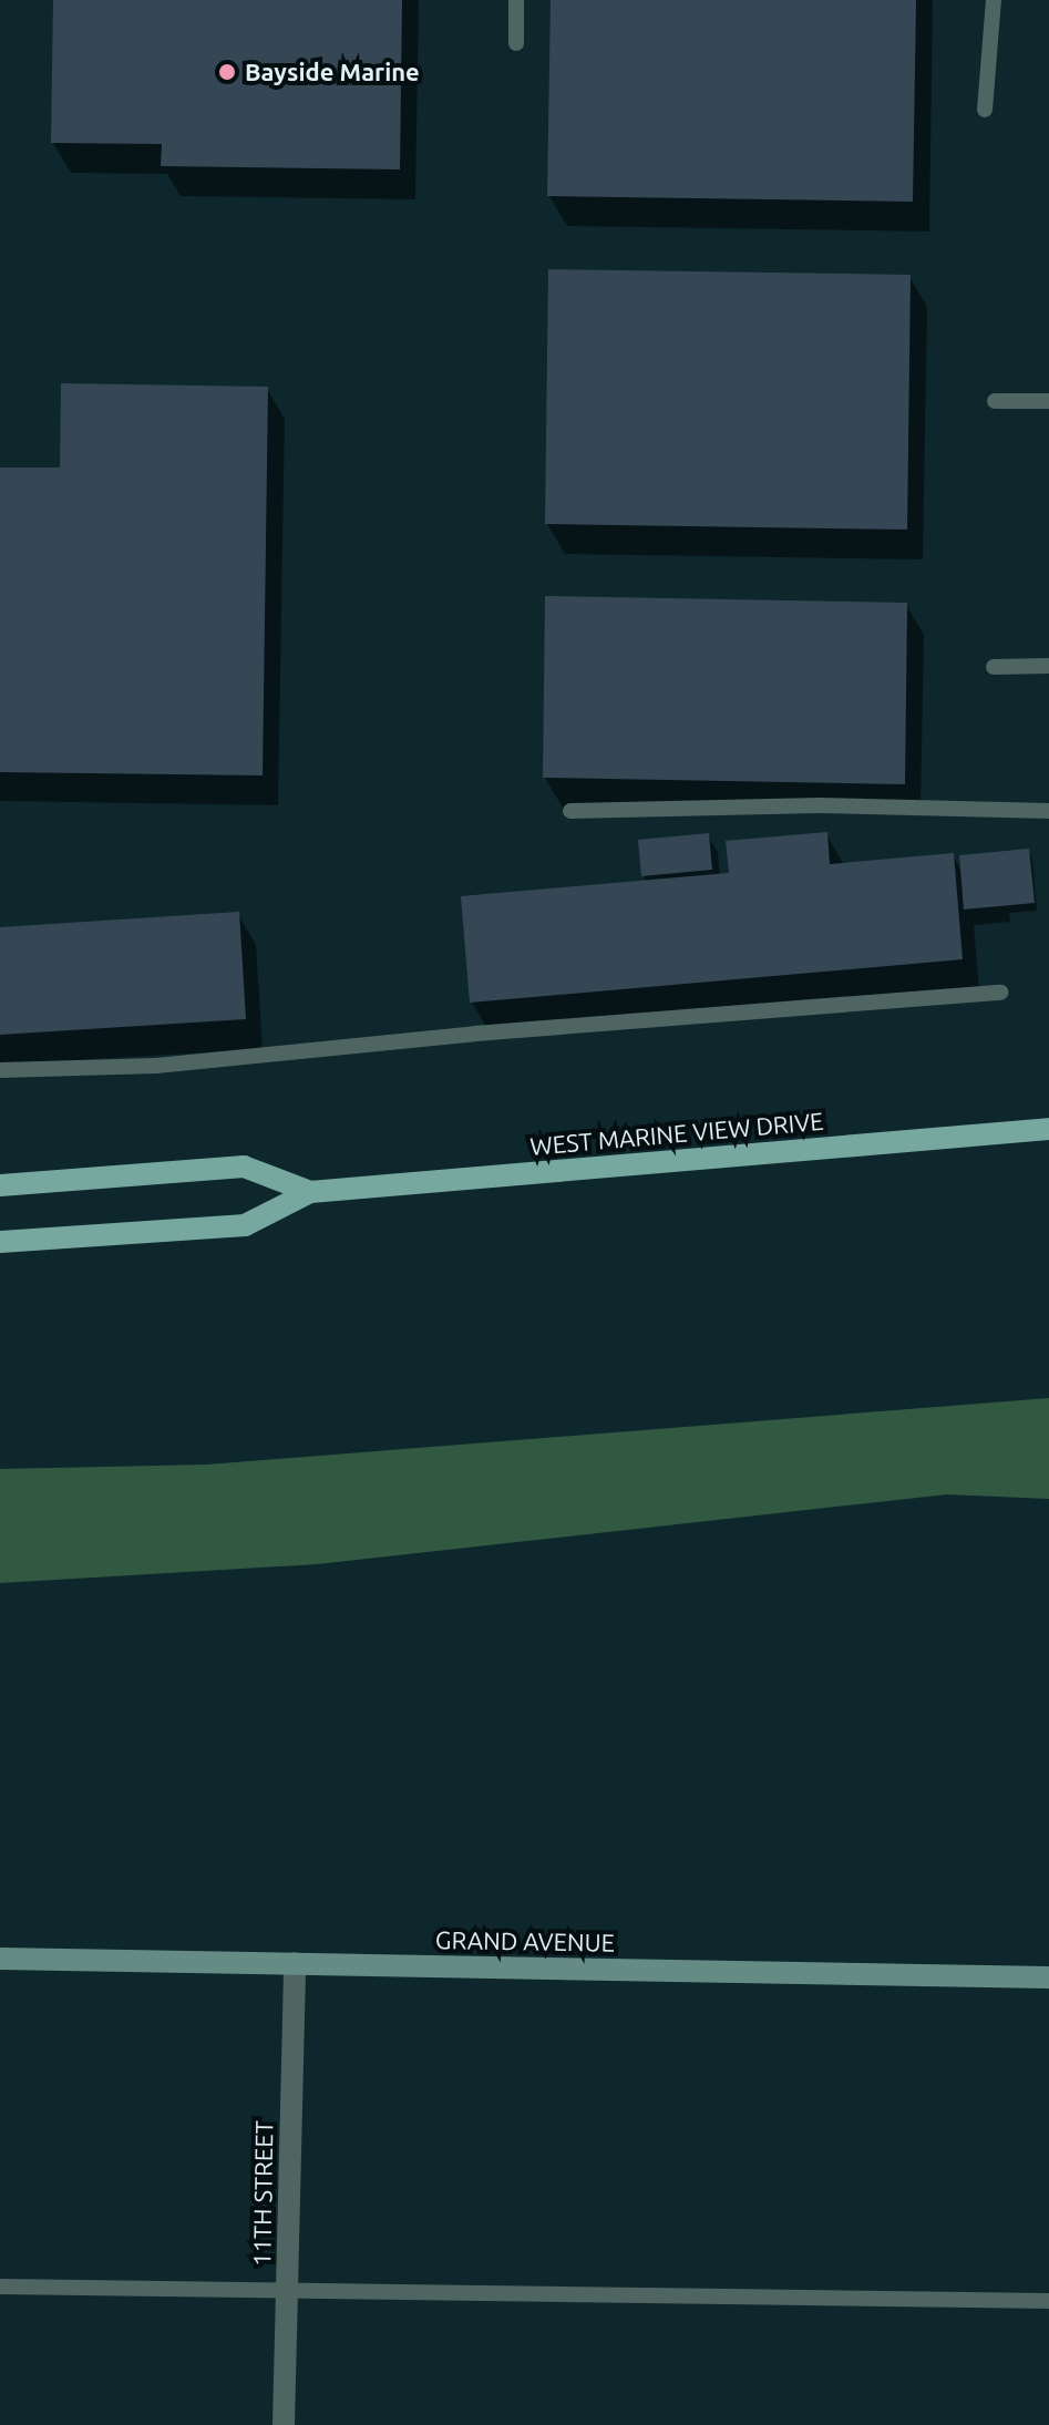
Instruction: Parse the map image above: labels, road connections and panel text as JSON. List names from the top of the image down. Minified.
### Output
{"streets":{"main road":["WEST MARINE VIEW DRIVE"],"street":["GRAND AVENUE","11TH STREET"]},"crossings":[["GRAND AVENUE","11TH STREET"]],"places":["Bayside Marine"]}
